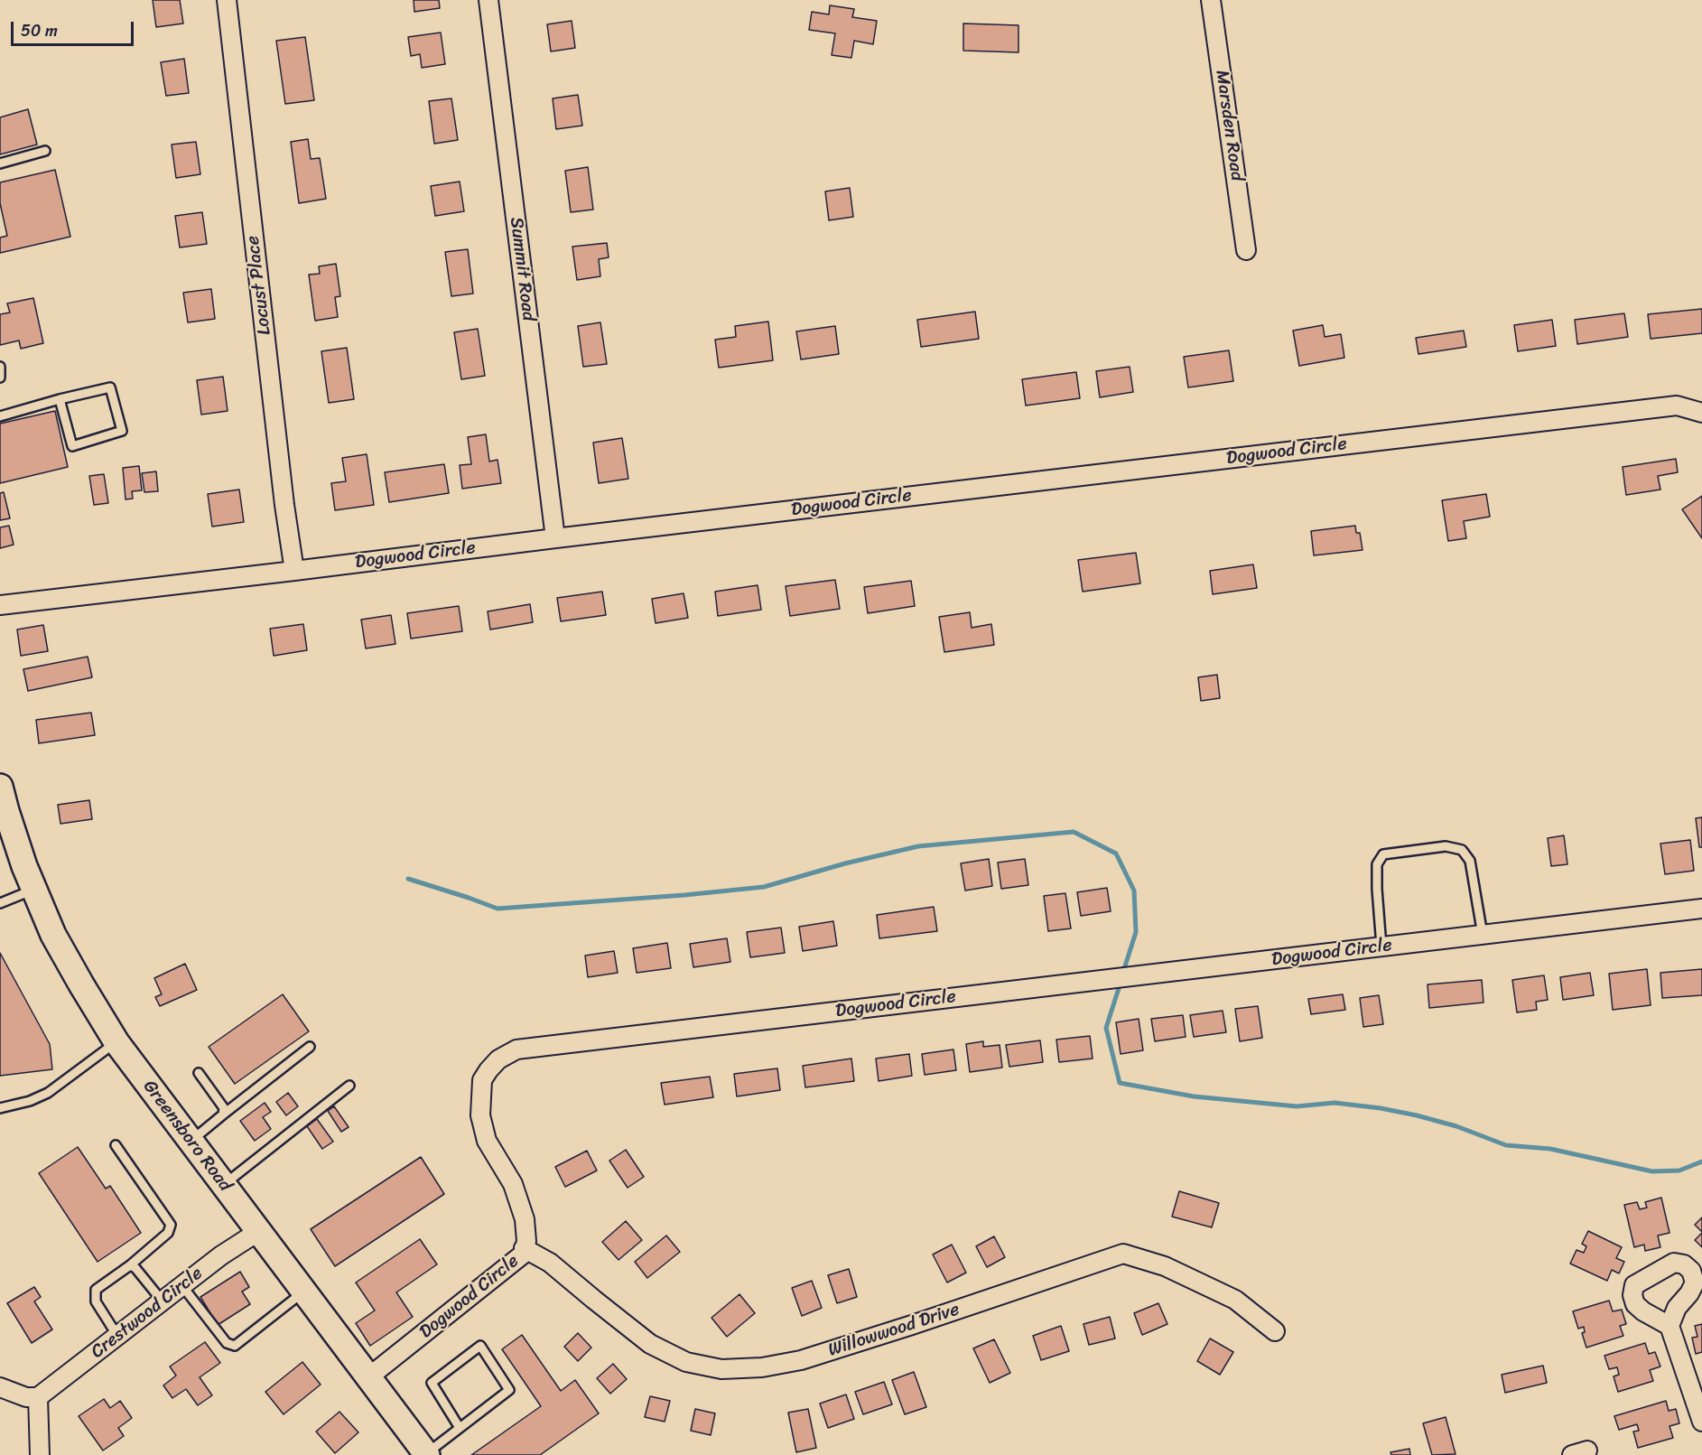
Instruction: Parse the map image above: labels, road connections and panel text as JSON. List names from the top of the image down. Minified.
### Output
{"streets":{"main road":["Greensboro Road"],"street":["Marsden Road","Summit Road","Locust Place","Dogwood Circle","Crestwood Circle","Willowwood Drive"]},"crossings":[["Summit Road","Dogwood Circle"],["Locust Place","Dogwood Circle"],["Dogwood Circle","Greensboro Road"],["Dogwood Circle","Willowwood Drive"],["Greensboro Road","Crestwood Circle"]],"scale_bar":"50 m"}
